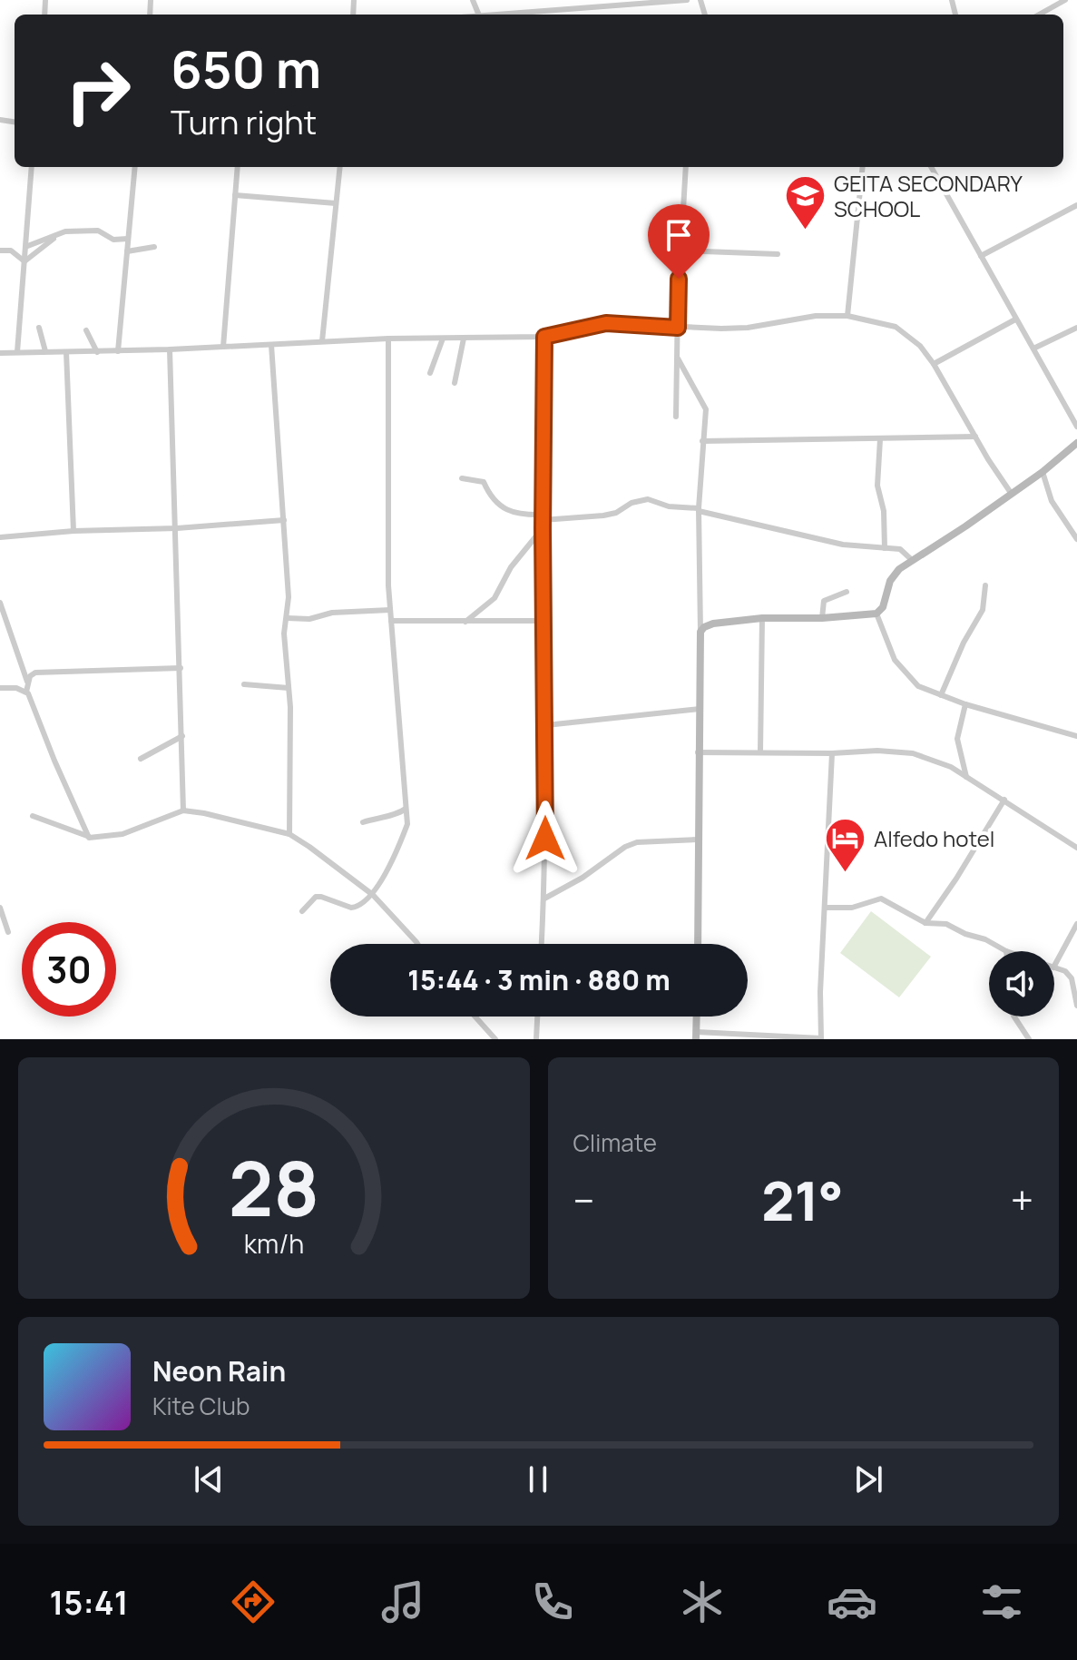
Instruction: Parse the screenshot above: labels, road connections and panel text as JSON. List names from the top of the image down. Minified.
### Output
{"places":{"school or university":["GEITA SECONDARY SCHOOL"],"hotel":["Alfedo hotel"]},"page":{"turn":["650 m","Turn right"],"limit":"30","trip":"15:44 · 3 min · 880 m","tile":"Climate","heat":["−","21°","+"],"song":["Neon Rain","Kite Club"],"tabs":"15:41","gauge":["28","km/h"]}}
